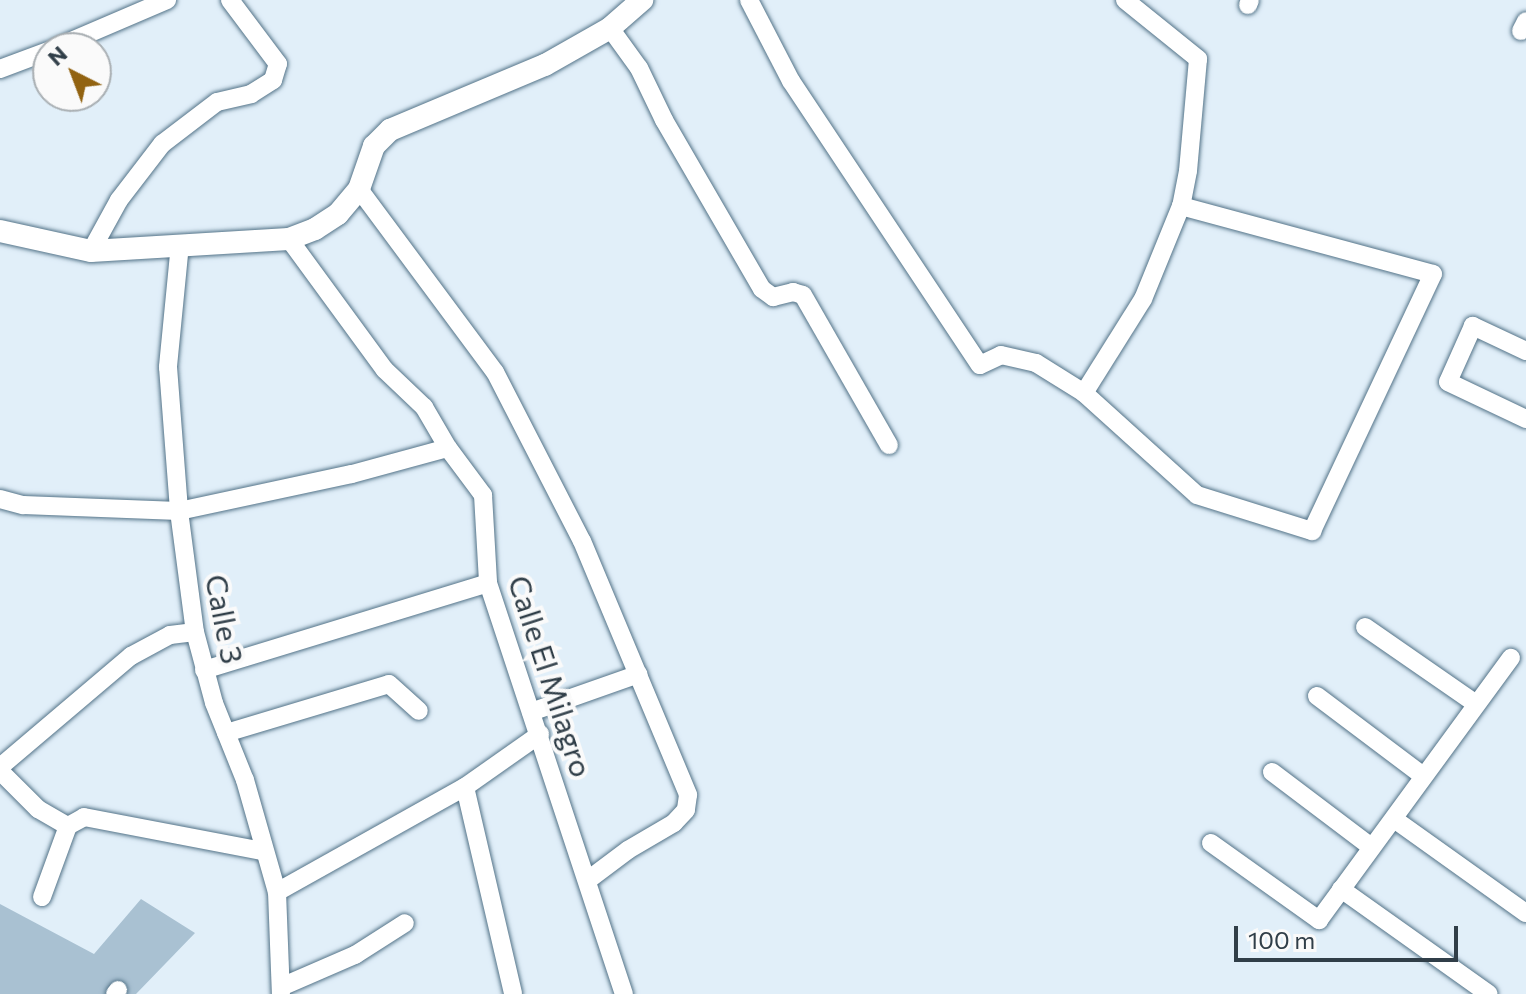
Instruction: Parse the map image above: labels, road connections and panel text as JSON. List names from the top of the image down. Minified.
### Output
{"streets":{"street":["Calle 3","Calle El Milagro"]},"scale_bar":"100 m","north":"top left"}
